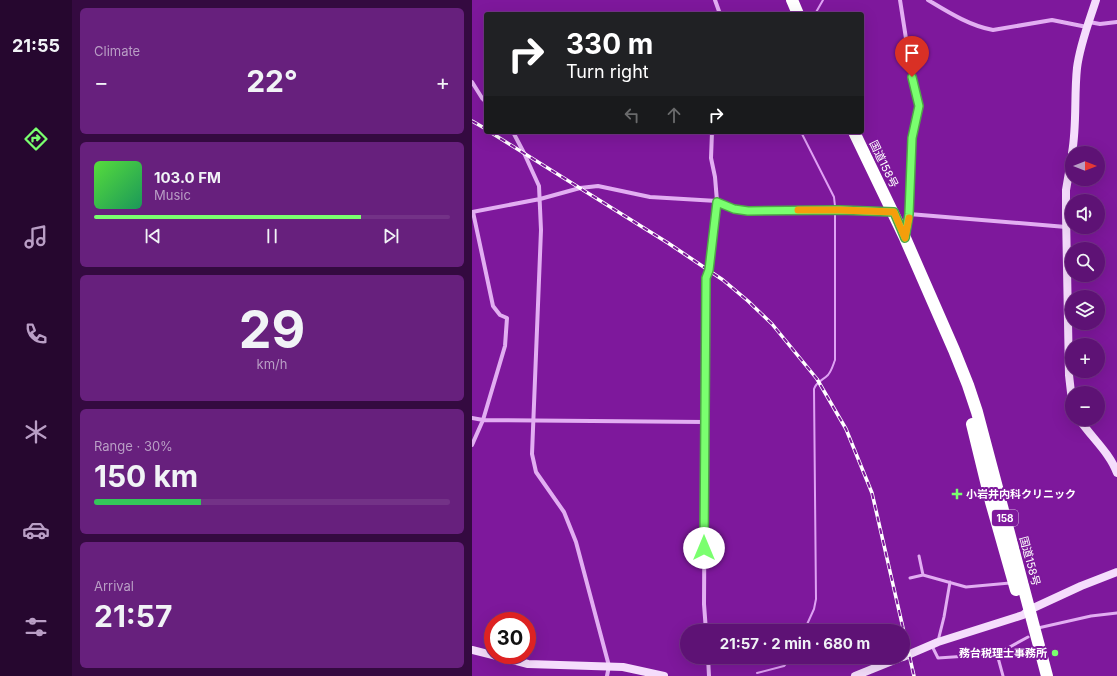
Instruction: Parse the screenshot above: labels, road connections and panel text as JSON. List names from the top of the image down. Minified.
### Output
{"streets":{"highway":["国道158号","158"]},"places":{"health":["小岩井内科クリニック"],"other":["務台税理士事務所"]},"north":"right","page":{"tabs":"21:55","tile":["Climate",["29","km/h"],["Range · 30%","150 km"],["Arrival","21:57"]],"turn":["330 m","Turn right"],"heat":["−","22°","+"],"map_buttons":["+","−"],"song":["103.0 FM","Music"],"limit":"30","trip":"21:57 · 2 min · 680 m"}}
